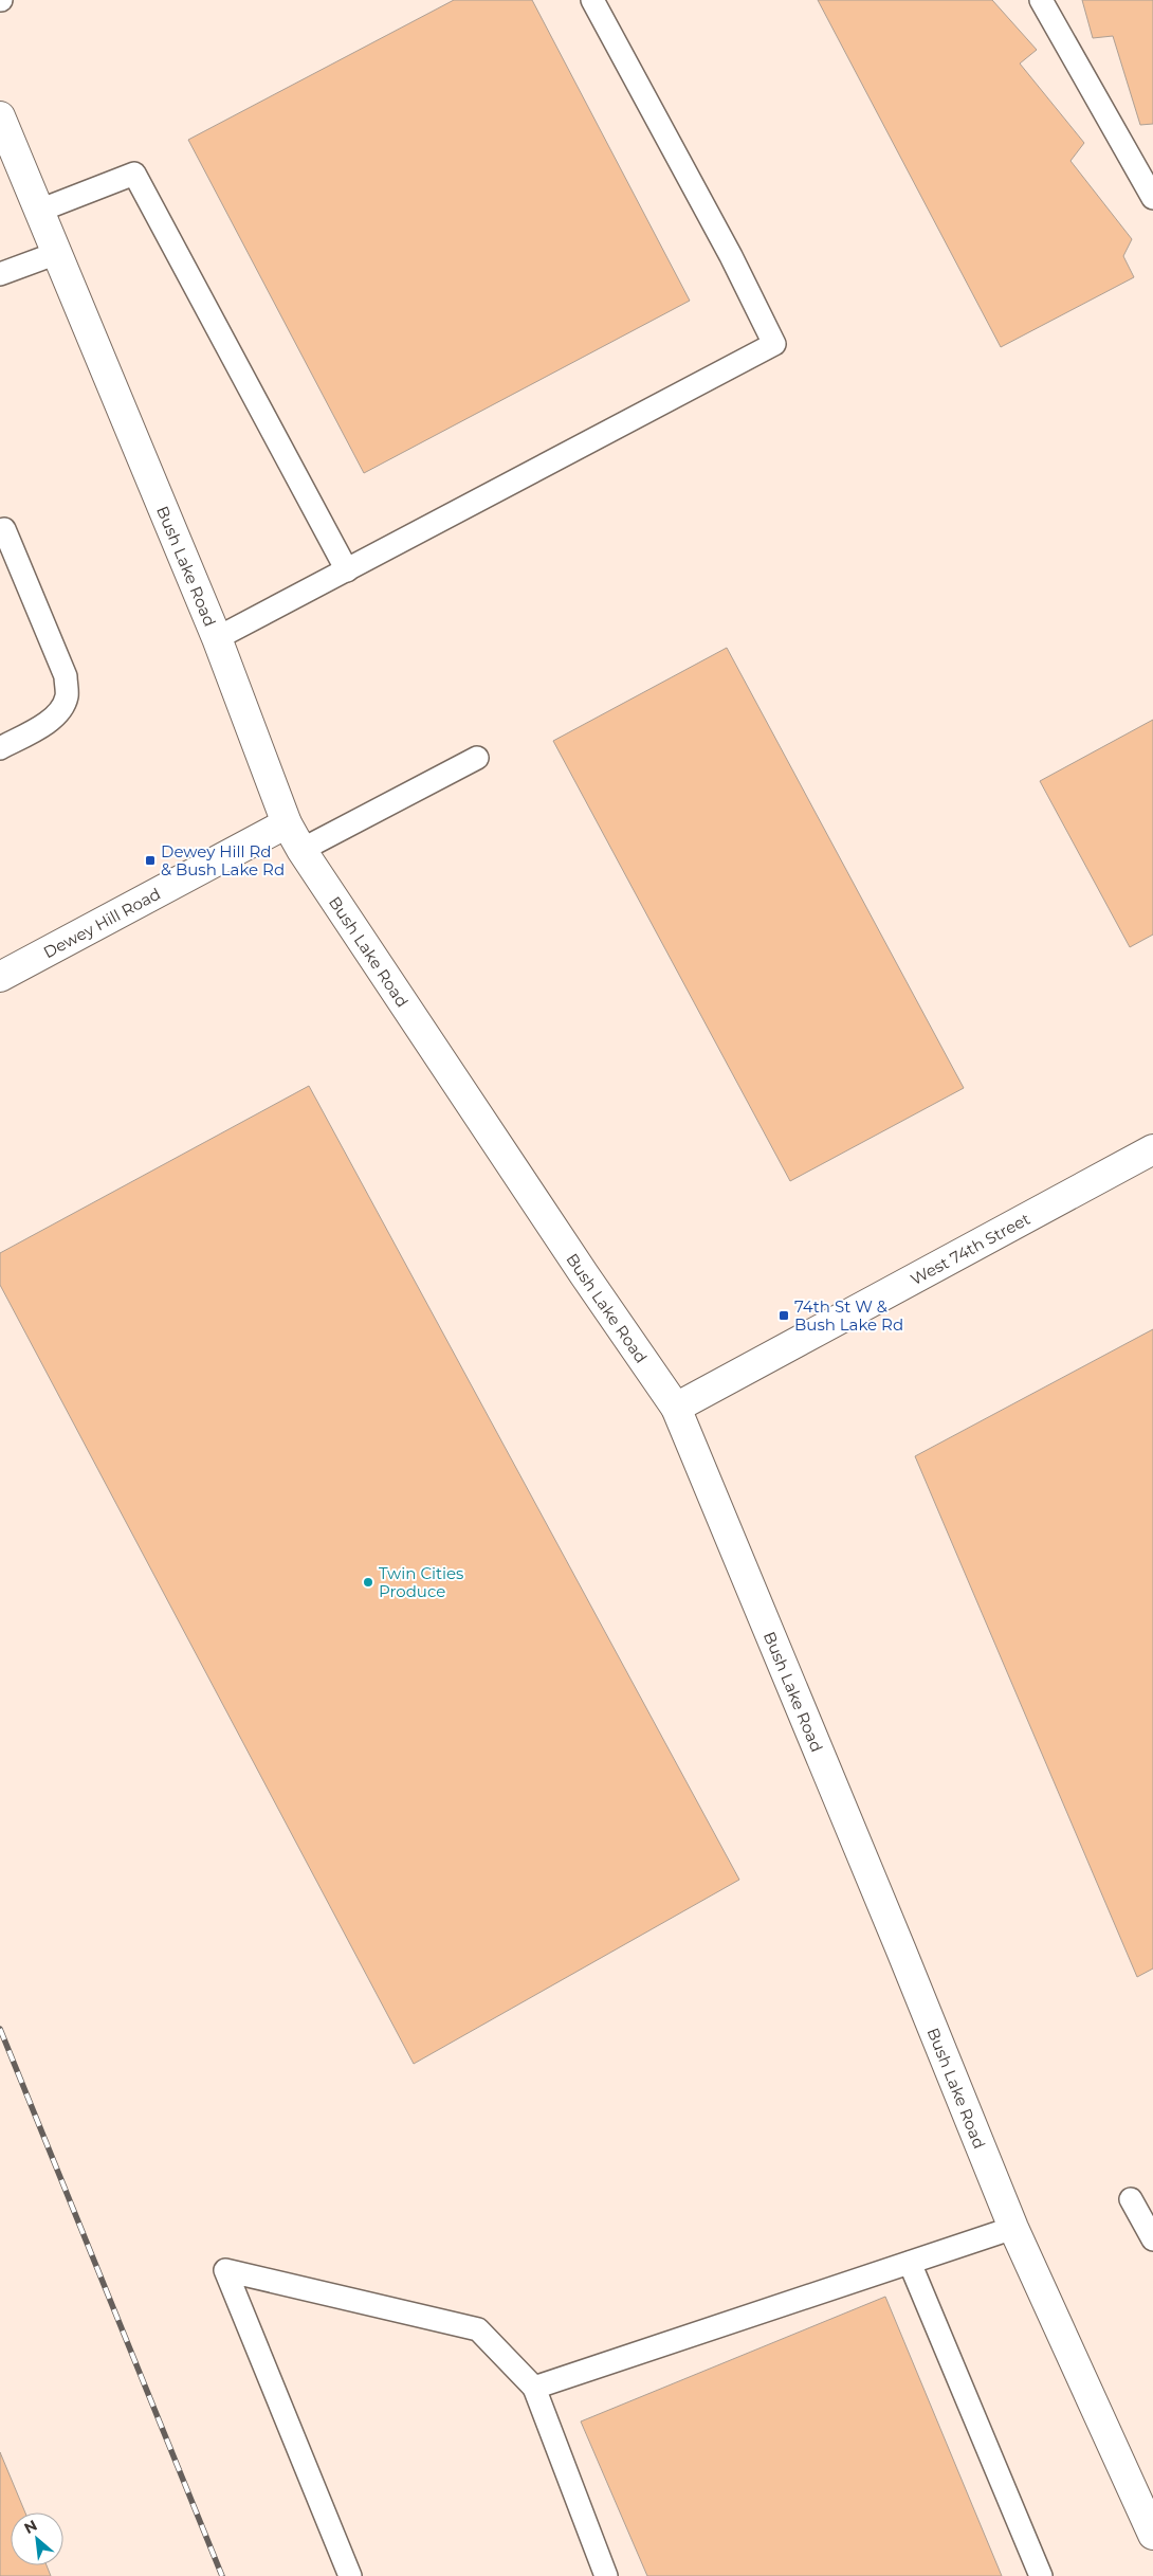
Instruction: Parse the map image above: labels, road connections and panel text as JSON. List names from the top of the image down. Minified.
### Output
{"streets":{"street":["Bush Lake Road","Dewey Hill Road","West 74th Street"]},"crossings":[["Bush Lake Road","Dewey Hill Road"],["Bush Lake Road","West 74th Street"]],"places":{"transit":["Dewey Hill Rd & Bush Lake Rd","74th St W & Bush Lake Rd"],"other":["Twin Cities Produce"]},"north":"top left"}
